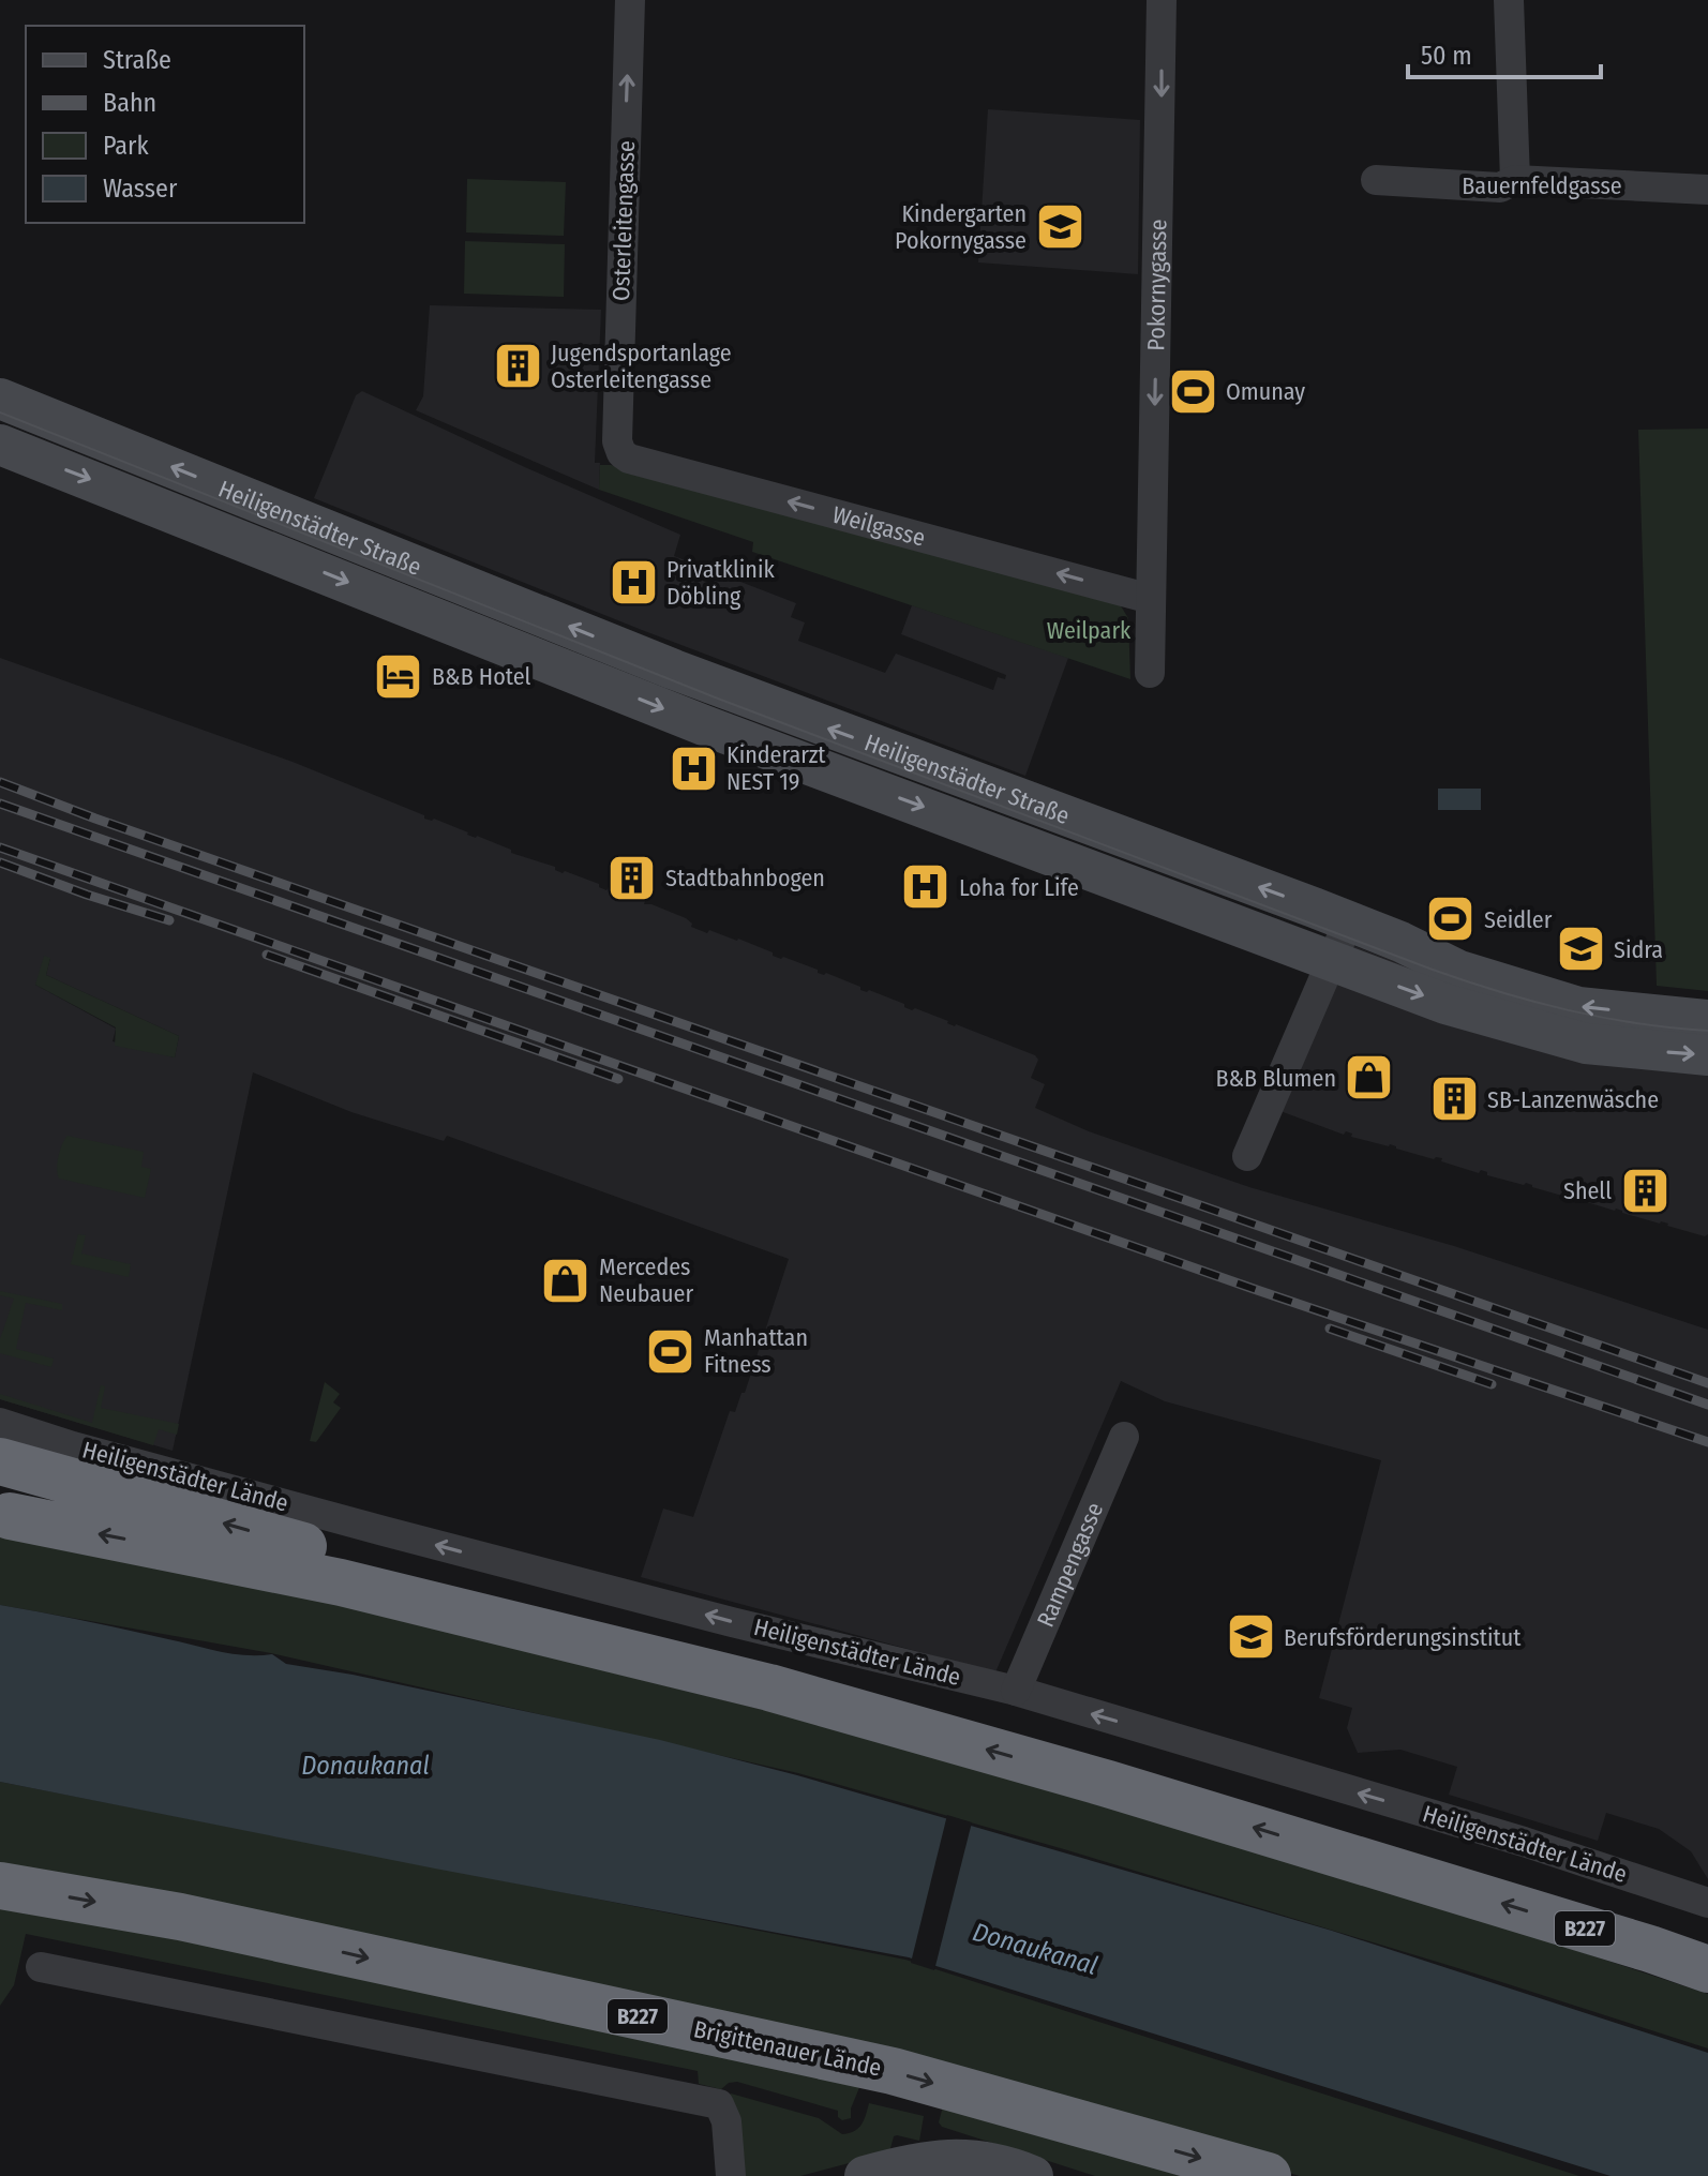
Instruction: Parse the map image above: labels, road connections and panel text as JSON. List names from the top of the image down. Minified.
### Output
{"streets":{"highway":["B227","Brigittenauer Lände"],"main road":["Heiligenstädter Straße"],"street":["Bauernfeldgasse","Osterleitengasse","Pokornygasse","Weilgasse","Heiligenstädter Lände","Rampengasse"]},"crossings":[["Osterleitengasse","Weilgasse"],["Pokornygasse","Weilgasse"],["Heiligenstädter Lände","Rampengasse"]],"one_way":["Osterleitengasse","Pokornygasse","Weilgasse","Heiligenstädter Lände"],"water":["Donaukanal"],"parks":["Weilpark"],"places":{"school or university":["Kindergarten Pokornygasse","Sidra","Berufsförderungsinstitut"],"building":["Jugendsportanlage Osterleitengasse","Stadtbahnbogen","SB-Lanzenwäsche","Shell"],"sports":["Omunay","Seidler","Manhattan Fitness"],"hospital":["Privatklinik Döbling","Kinderarzt NEST 19","Loha for Life"],"hotel":["B&B Hotel"],"shop":["B&B Blumen","Mercedes Neubauer"]},"legend":["Straße","Bahn","Park","Wasser"],"scale_bar":"50 m"}
